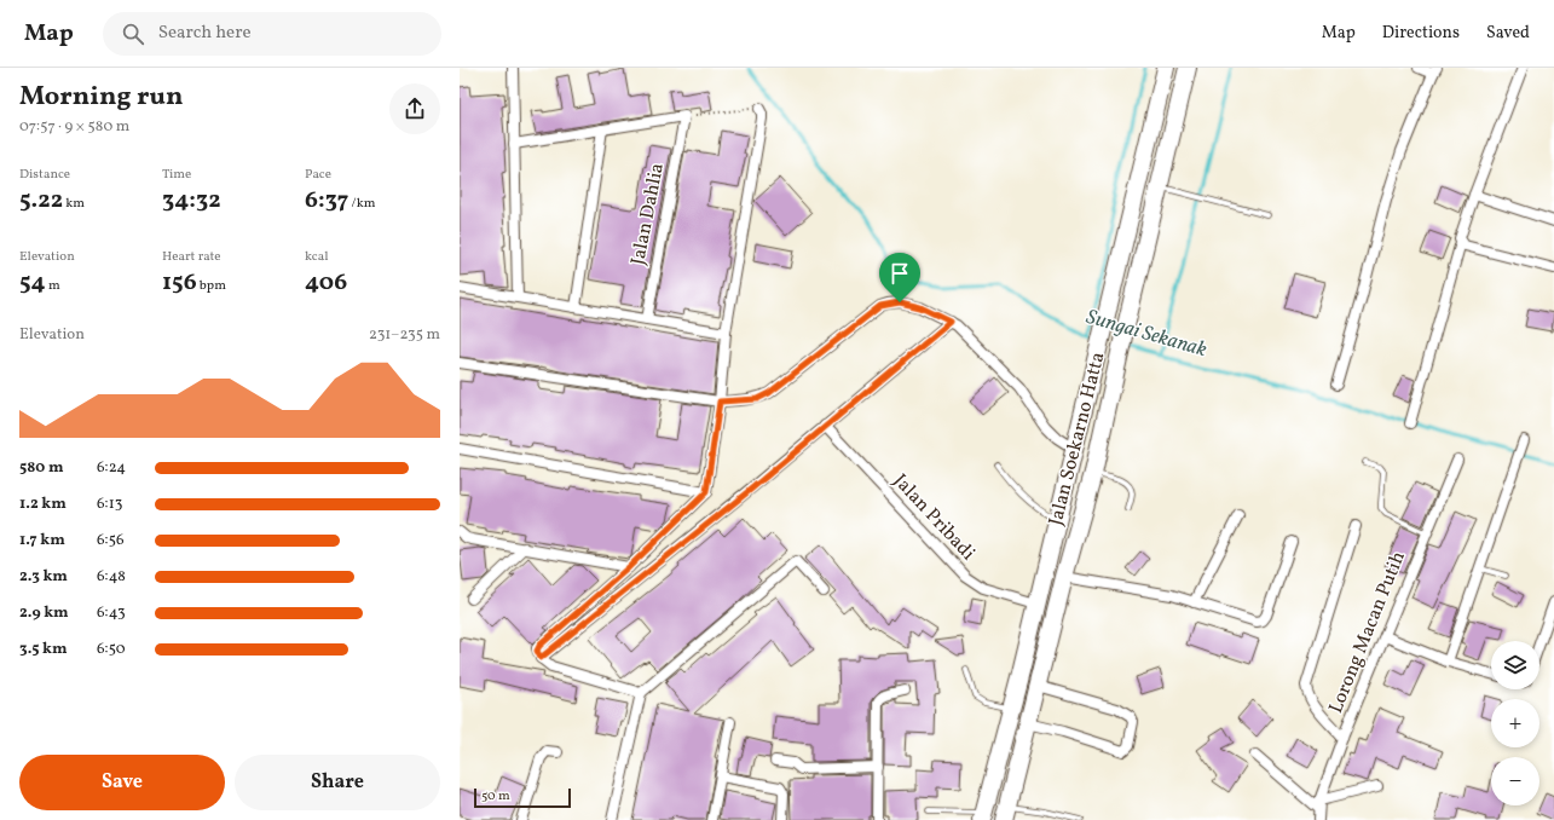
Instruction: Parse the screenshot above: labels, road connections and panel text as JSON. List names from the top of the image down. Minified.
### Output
{"streets":{"highway":["Jalan Soekarno Hatta"],"street":["Jalan Dahlia","Jalan Pribadi","Lorong Macan Putih"]},"crossings":[["Jalan Soekarno Hatta","Jalan Pribadi"]],"water":["Sungai Sekanak"],"scale_bar":"50 m","page":{"header":"Map","search":"Search here","nav":["Map","Directions","Saved"],"heading":["Morning run","07:57 · 9 × 580 m"],"stats":[["Distance","5.22 km"],["Time","34:32"],["Pace","6:37 /km"],["Elevation","54 m"],["Heart rate","156 bpm"],["kcal","406"]],"chart":["Elevation","231–235 m"],"list":[{"name":"580 m","note":"6:24"},{"name":"1.2 km","note":"6:13"},{"name":"1.7 km","note":"6:56"},{"name":"2.3 km","note":"6:48"},{"name":"2.9 km","note":"6:43"},{"name":"3.5 km","note":"6:50"}],"map_buttons":["+","−"],"buttons":["Save","Share"],"scale":"50 m"}}
